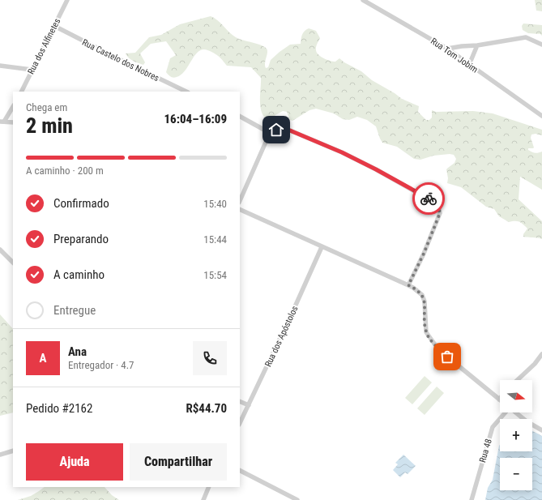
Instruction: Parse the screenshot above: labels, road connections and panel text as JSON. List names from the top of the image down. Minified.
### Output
{"streets":{"street":["Rua dos Alfinetes","Rua Tom Jobim","Rua Castelo dos Nobres","Rua dos Apóstolos","Rua 48"]},"crossings":[["Rua dos Alfinetes","Rua Castelo dos Nobres"]],"north":"right","page":{"heading":["2 min","Chega em","16:04–16:09"],"panel":["Ana","Entregador · 4.7","Pedido #2162","R$44.70"],"bar":"A caminho · 200 m","list":[["Confirmado","15:40"],["Preparando","15:44"],["A caminho","15:54"],"Entregue"],"round":"A","map_buttons":["+","−"],"buttons":["Ajuda","Compartilhar"]}}
